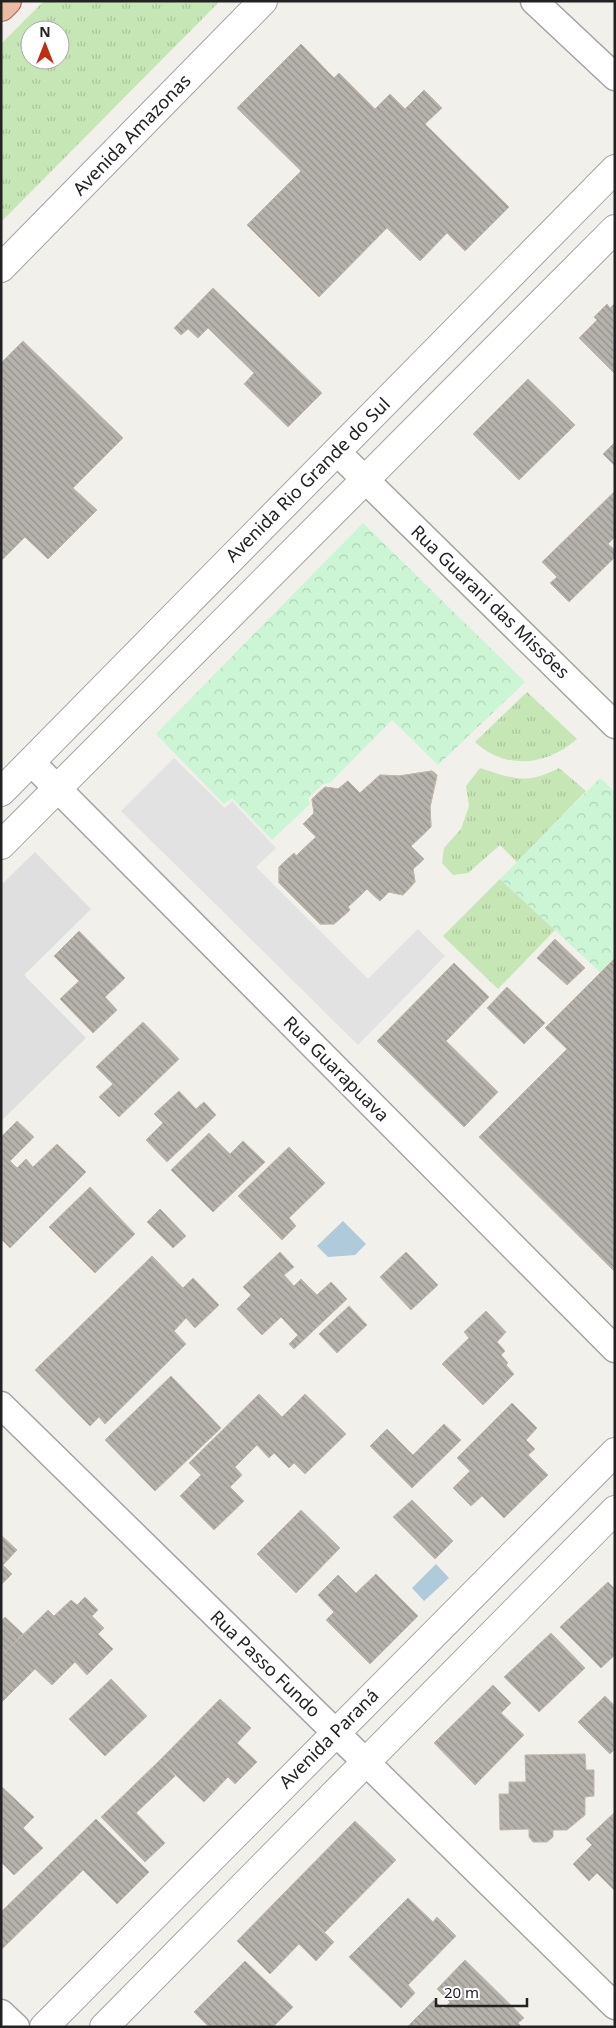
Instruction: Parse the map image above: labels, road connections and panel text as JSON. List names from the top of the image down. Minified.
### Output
{"streets":{"street":["Avenida Amazonas","Avenida Rio Grande do Sul","Rua Guarani das Missões","Rua Guarapuava","Rua Passo Fundo","Avenida Paraná"]},"crossings":[["Avenida Rio Grande do Sul","Rua Guarani das Missões"],["Avenida Rio Grande do Sul","Rua Guarapuava"],["Rua Passo Fundo","Avenida Paraná"]],"scale_bar":"20 m","north":"top"}
